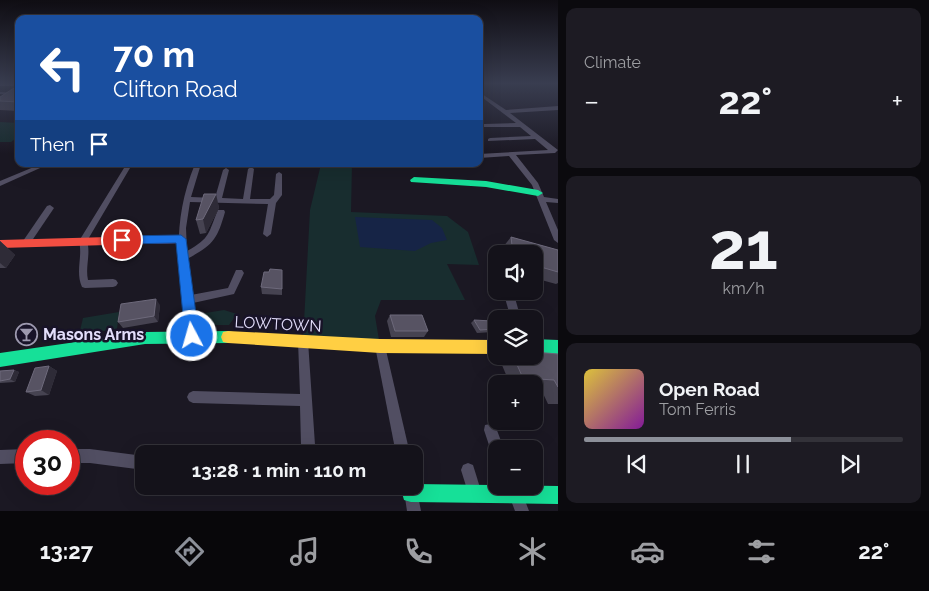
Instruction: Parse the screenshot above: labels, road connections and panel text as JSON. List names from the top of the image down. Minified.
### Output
{"streets":{"street":["LOWTOWN"]},"places":{"bar":["Masons Arms"]},"page":{"tile":["Climate",["21","km/h"]],"turn":["70 m","Clifton Road"],"heat":["−","22°","+"],"then":"Then","map_buttons":["+","−"],"song":["Open Road","Tom Ferris"],"limit":"30","trip":"13:28 · 1 min · 110 m","tabs":["13:27","22°"]}}
